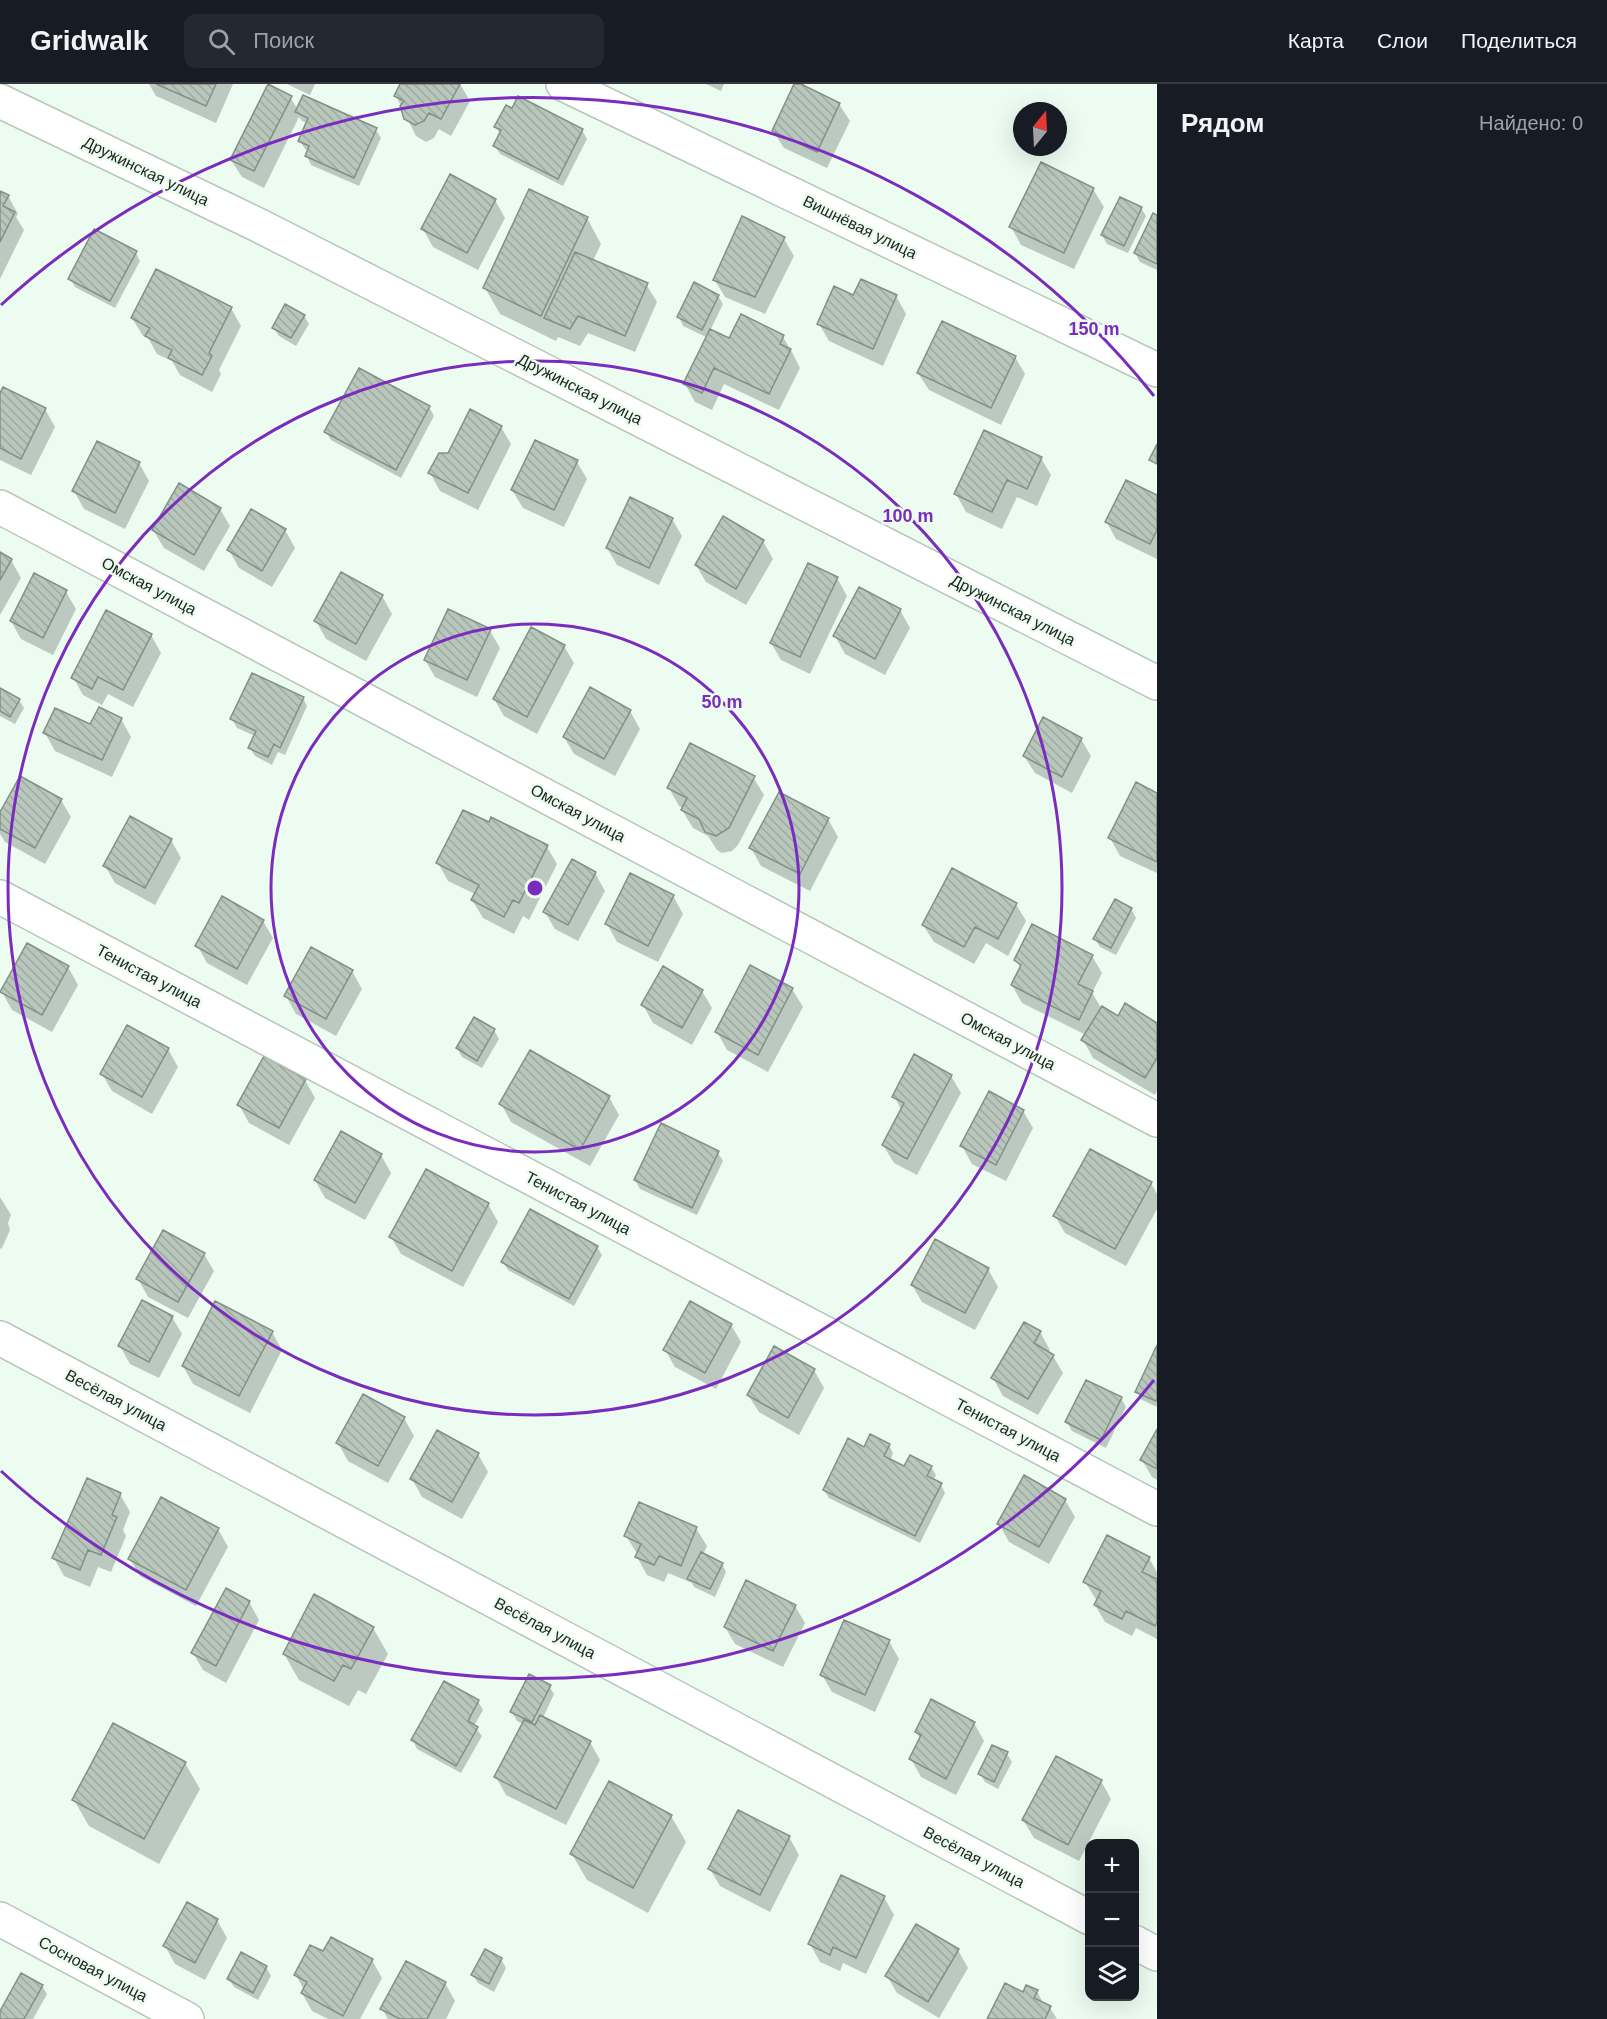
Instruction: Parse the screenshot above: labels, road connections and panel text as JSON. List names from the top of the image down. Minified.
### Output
{"streets":{"street":["Дружинская улица","Вишнёвая улица","Омская улица","Тенистая улица","Весёлая улица","Сосновая улица"]},"north":"top","page":{"header":"Gridwalk","search":"Поиск","nav":["Карта","Слои","Поделиться"],"heading":["Рядом","Найдено: 0"],"map_buttons":["+","−"]},"rings":["150 m","100 m","50 m"]}
